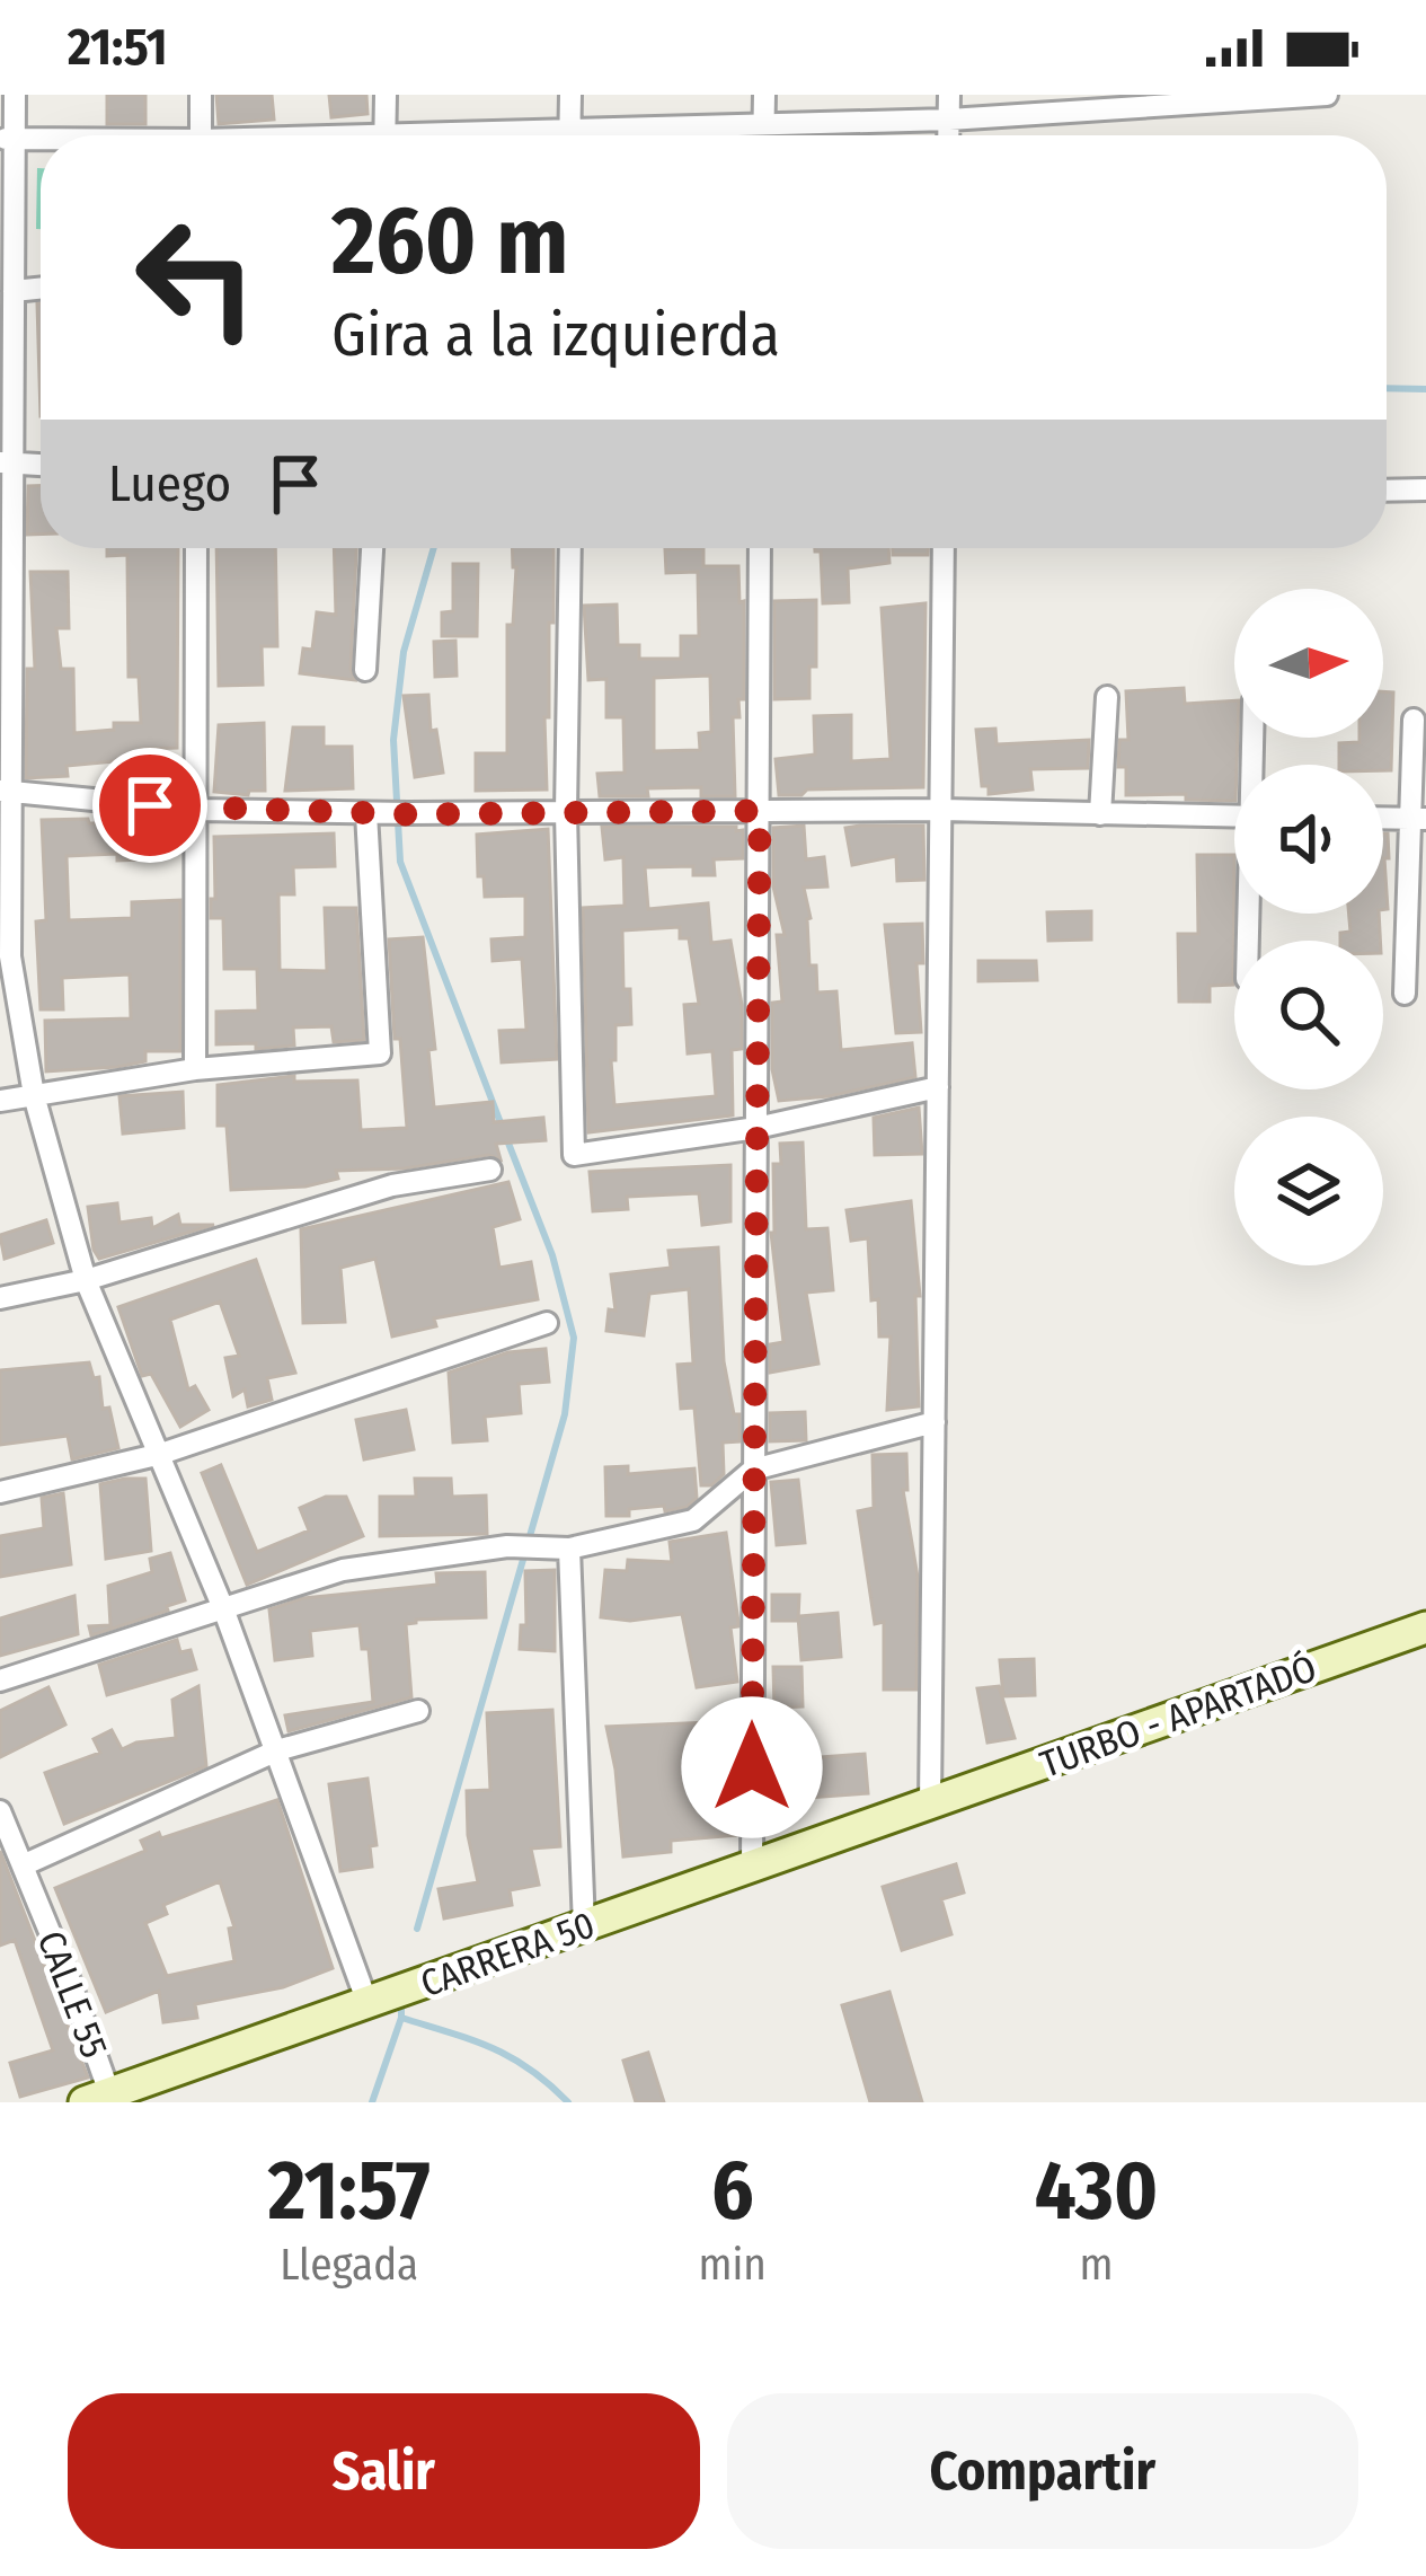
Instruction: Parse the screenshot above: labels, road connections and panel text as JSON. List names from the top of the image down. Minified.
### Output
{"streets":{"main road":["TURBO - APARTADÓ","CARRERA 50"],"street":["CALLE 55"]},"crossings":[["TURBO - APARTADÓ","CARRERA 50"],["CARRERA 50","CALLE 55"]],"north":"right","page":{"status":"21:51","turn":["260 m","Gira a la izquierda"],"then":"Luego","eta":["21:57","Llegada","6","min","430","m"],"buttons":["Salir","Compartir"]}}
